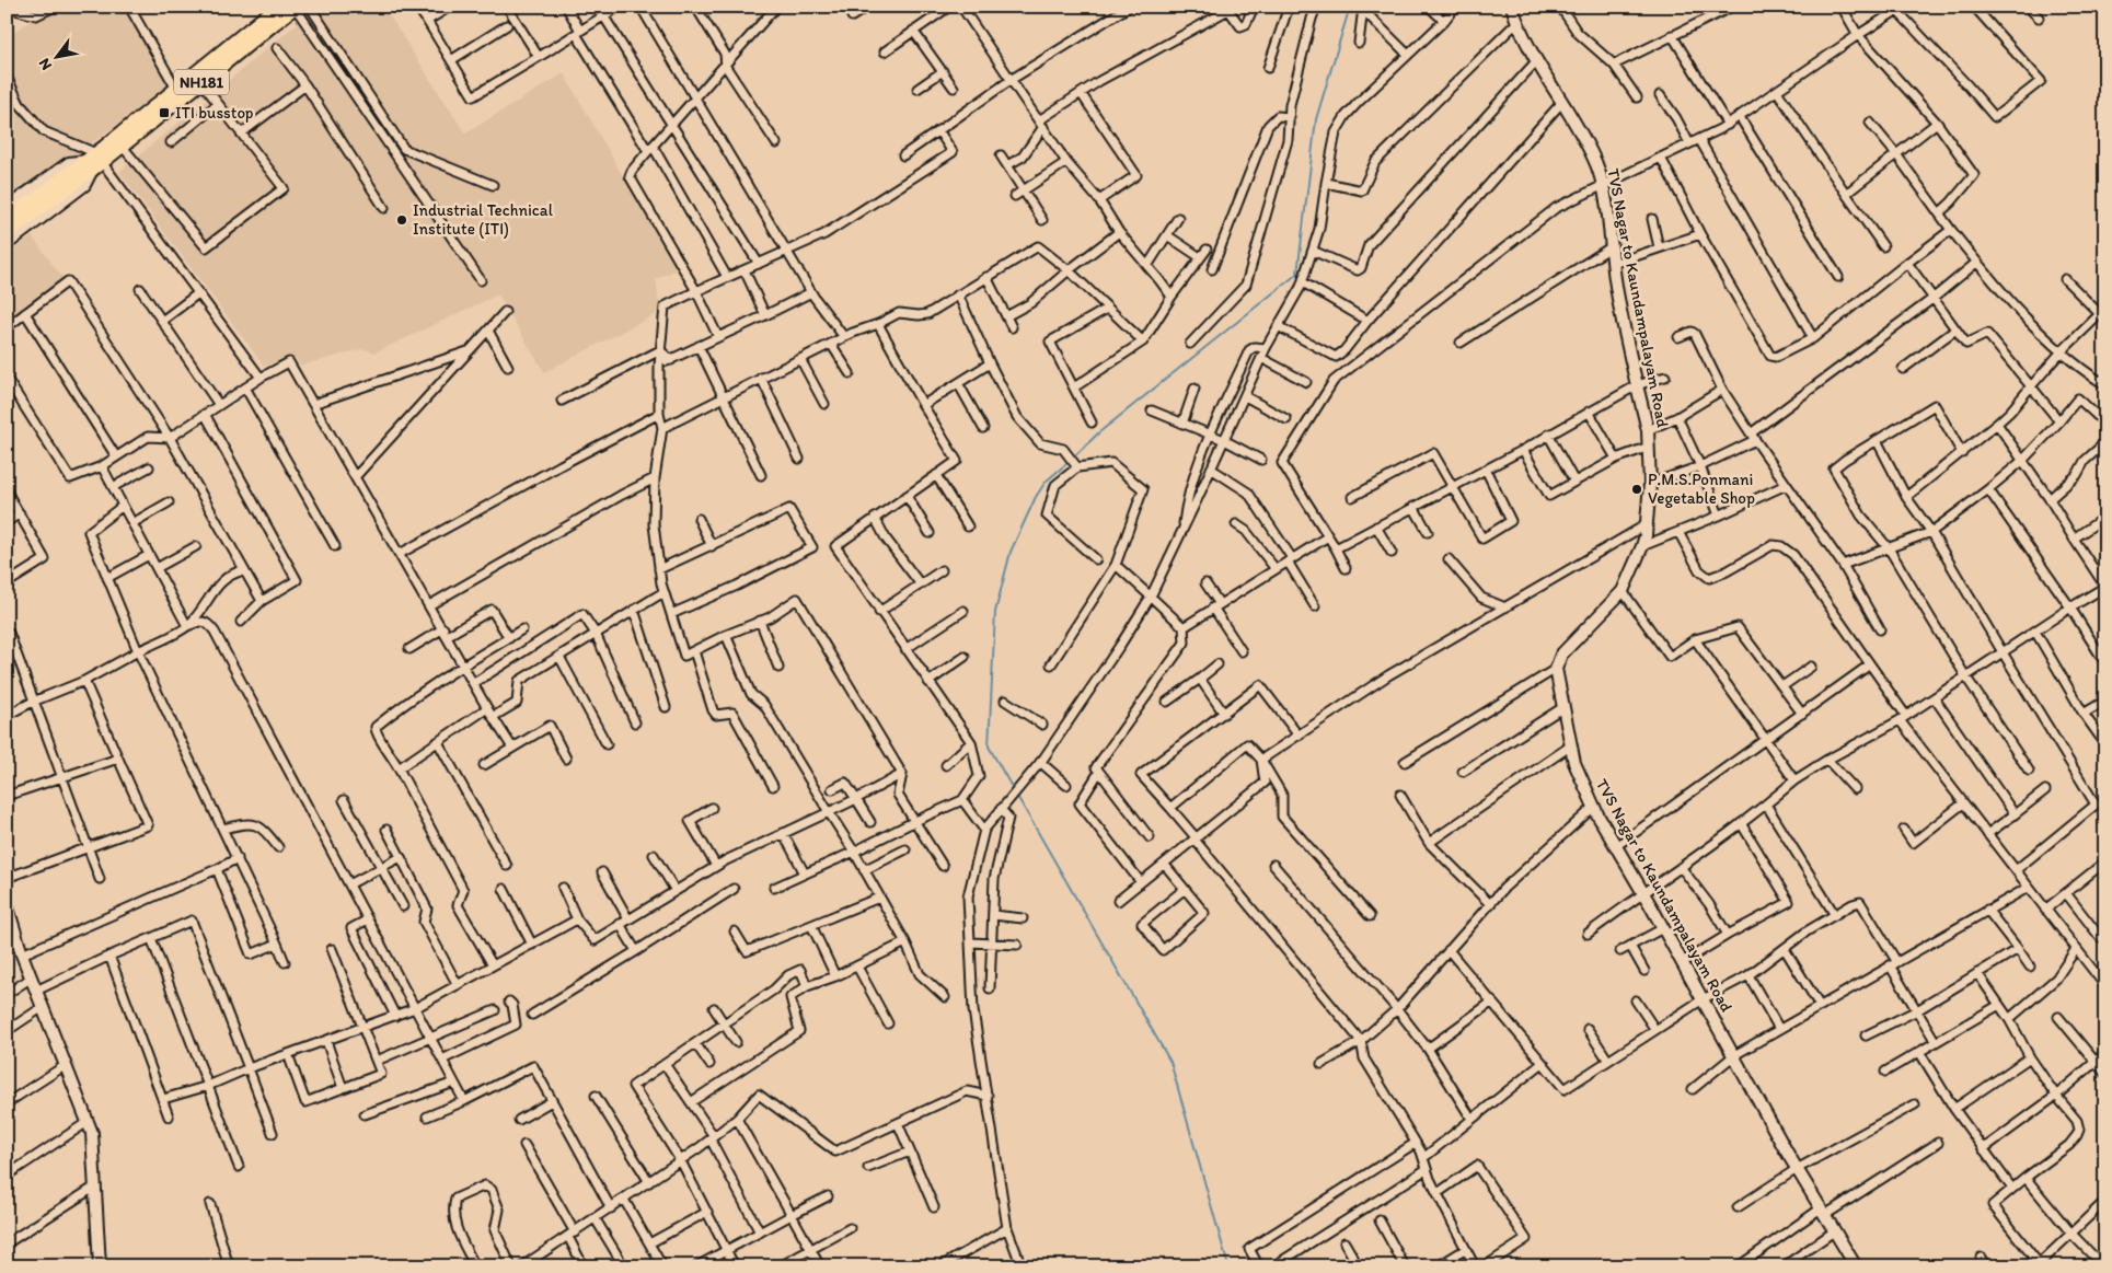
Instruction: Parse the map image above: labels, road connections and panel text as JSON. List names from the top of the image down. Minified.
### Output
{"streets":{"highway":["NH181"],"street":["TVS Nagar to Kaundampalayam Road"]},"places":{"transit":["ITI busstop"],"other":["Industrial Technical Institute (ITI)","P.M.S.Ponmani Vegetable Shop"]},"north":"bottom left"}
